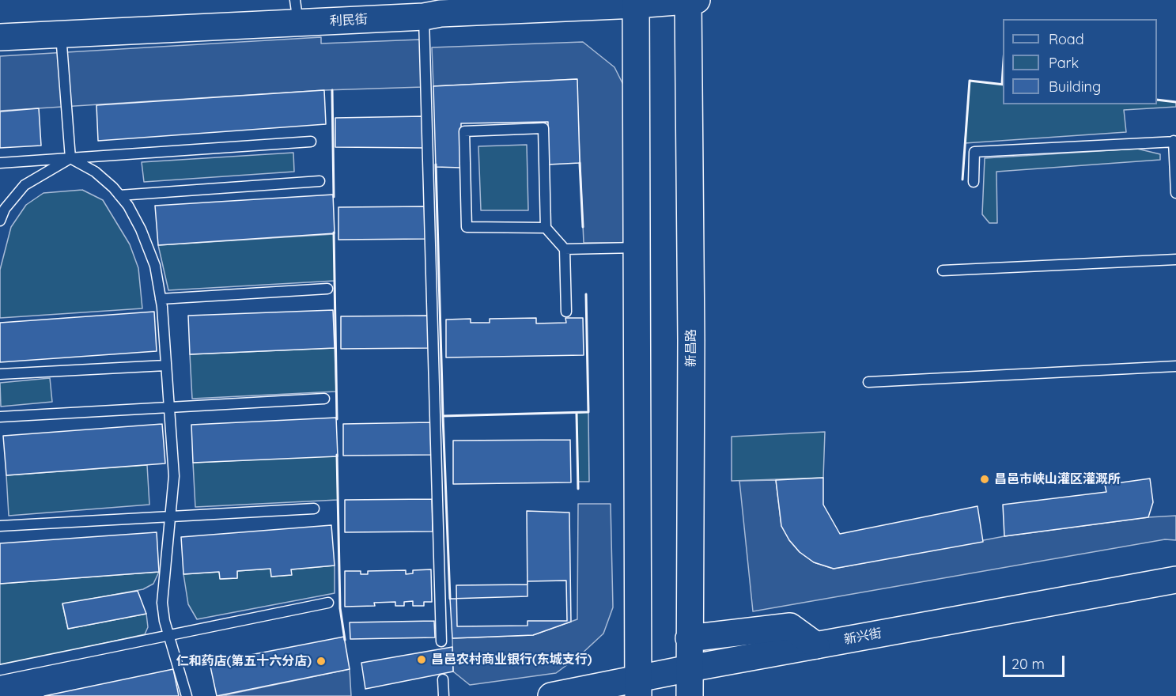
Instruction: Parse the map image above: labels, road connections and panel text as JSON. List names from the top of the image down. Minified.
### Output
{"streets":{"main road":["利民街","新昌路","新兴街"]},"crossings":[["利民街","新昌路"],["新昌路","新兴街"]],"places":["昌邑市峡山灌区灌溉所","昌邑农村商业银行(东城支行)","仁和药店(第五十六分店)"],"legend":["Road","Park","Building"],"scale_bar":"20 m"}
